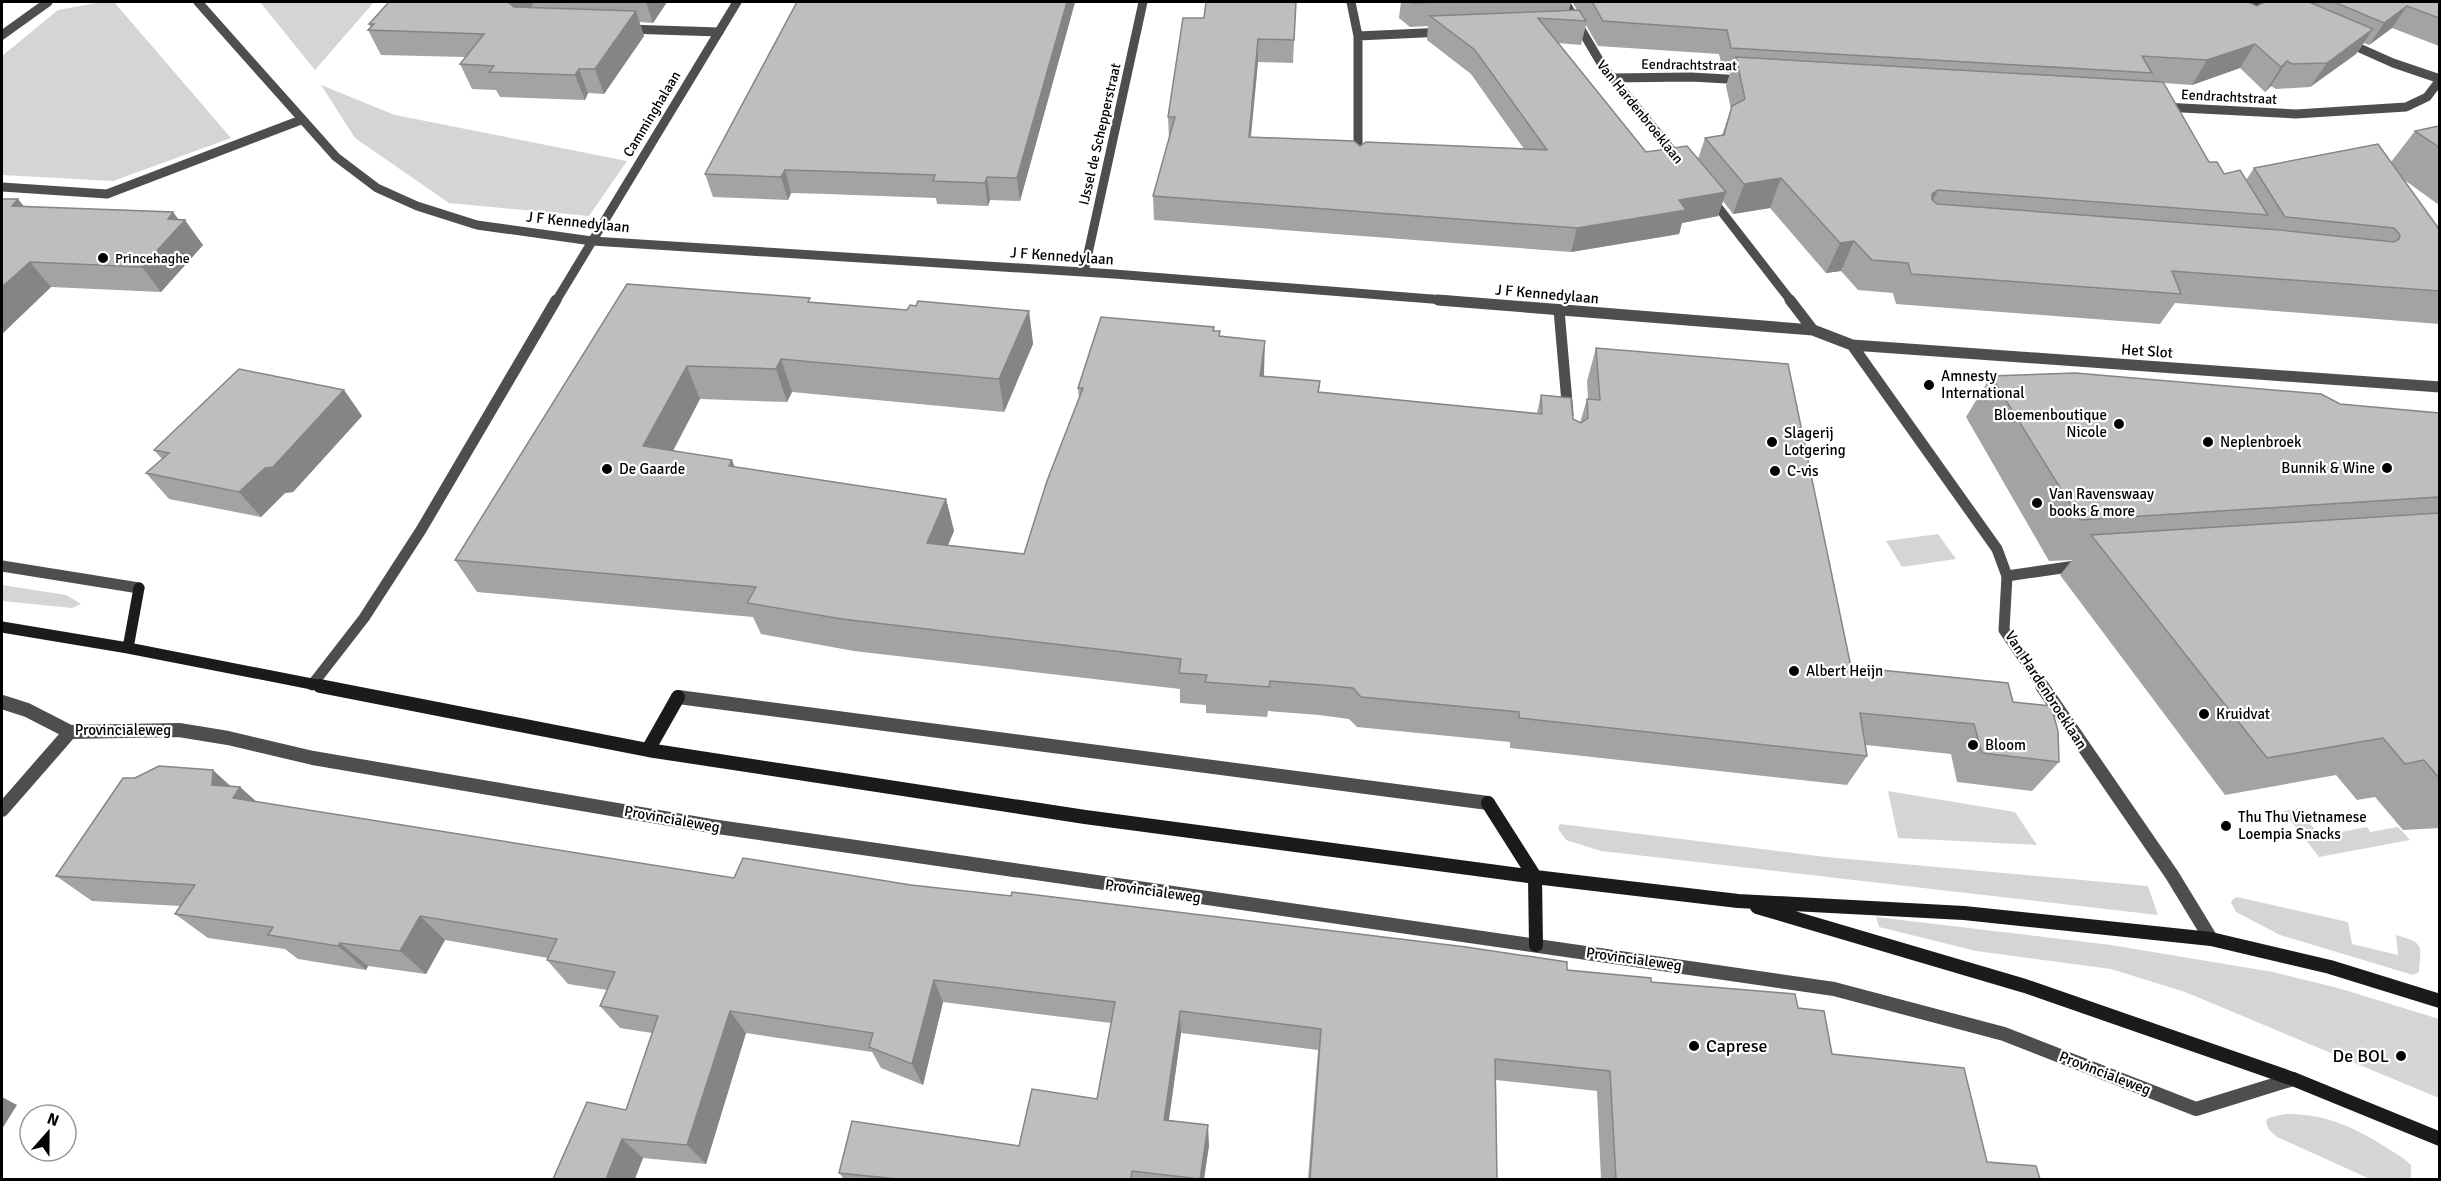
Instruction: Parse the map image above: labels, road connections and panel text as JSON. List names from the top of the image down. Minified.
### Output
{"streets":{"street":["Eendrachtstraat","Van Hardenbroeklaan","Camminghalaan","IJssel de Schepperstraat","J F Kennedylaan","Het Slot","Provincialeweg"]},"crossings":[["Eendrachtstraat","Van Hardenbroeklaan"],["Van Hardenbroeklaan","J F Kennedylaan"],["Van Hardenbroeklaan","Het Slot"],["Camminghalaan","J F Kennedylaan"],["IJssel de Schepperstraat","J F Kennedylaan"],["J F Kennedylaan","Het Slot"]],"places":["Princehaghe","Amnesty International","Bloemenboutique Nicole","Slagerij Lotgering","Neplenbroek","Bunnik & Wine","De Gaarde","C-vis","Van Ravenswaay books & more","Albert Heijn","Kruidvat","Bloom","Thu Thu Vietnamese Loempia Snacks","Caprese","De BOL"],"north":"top"}
